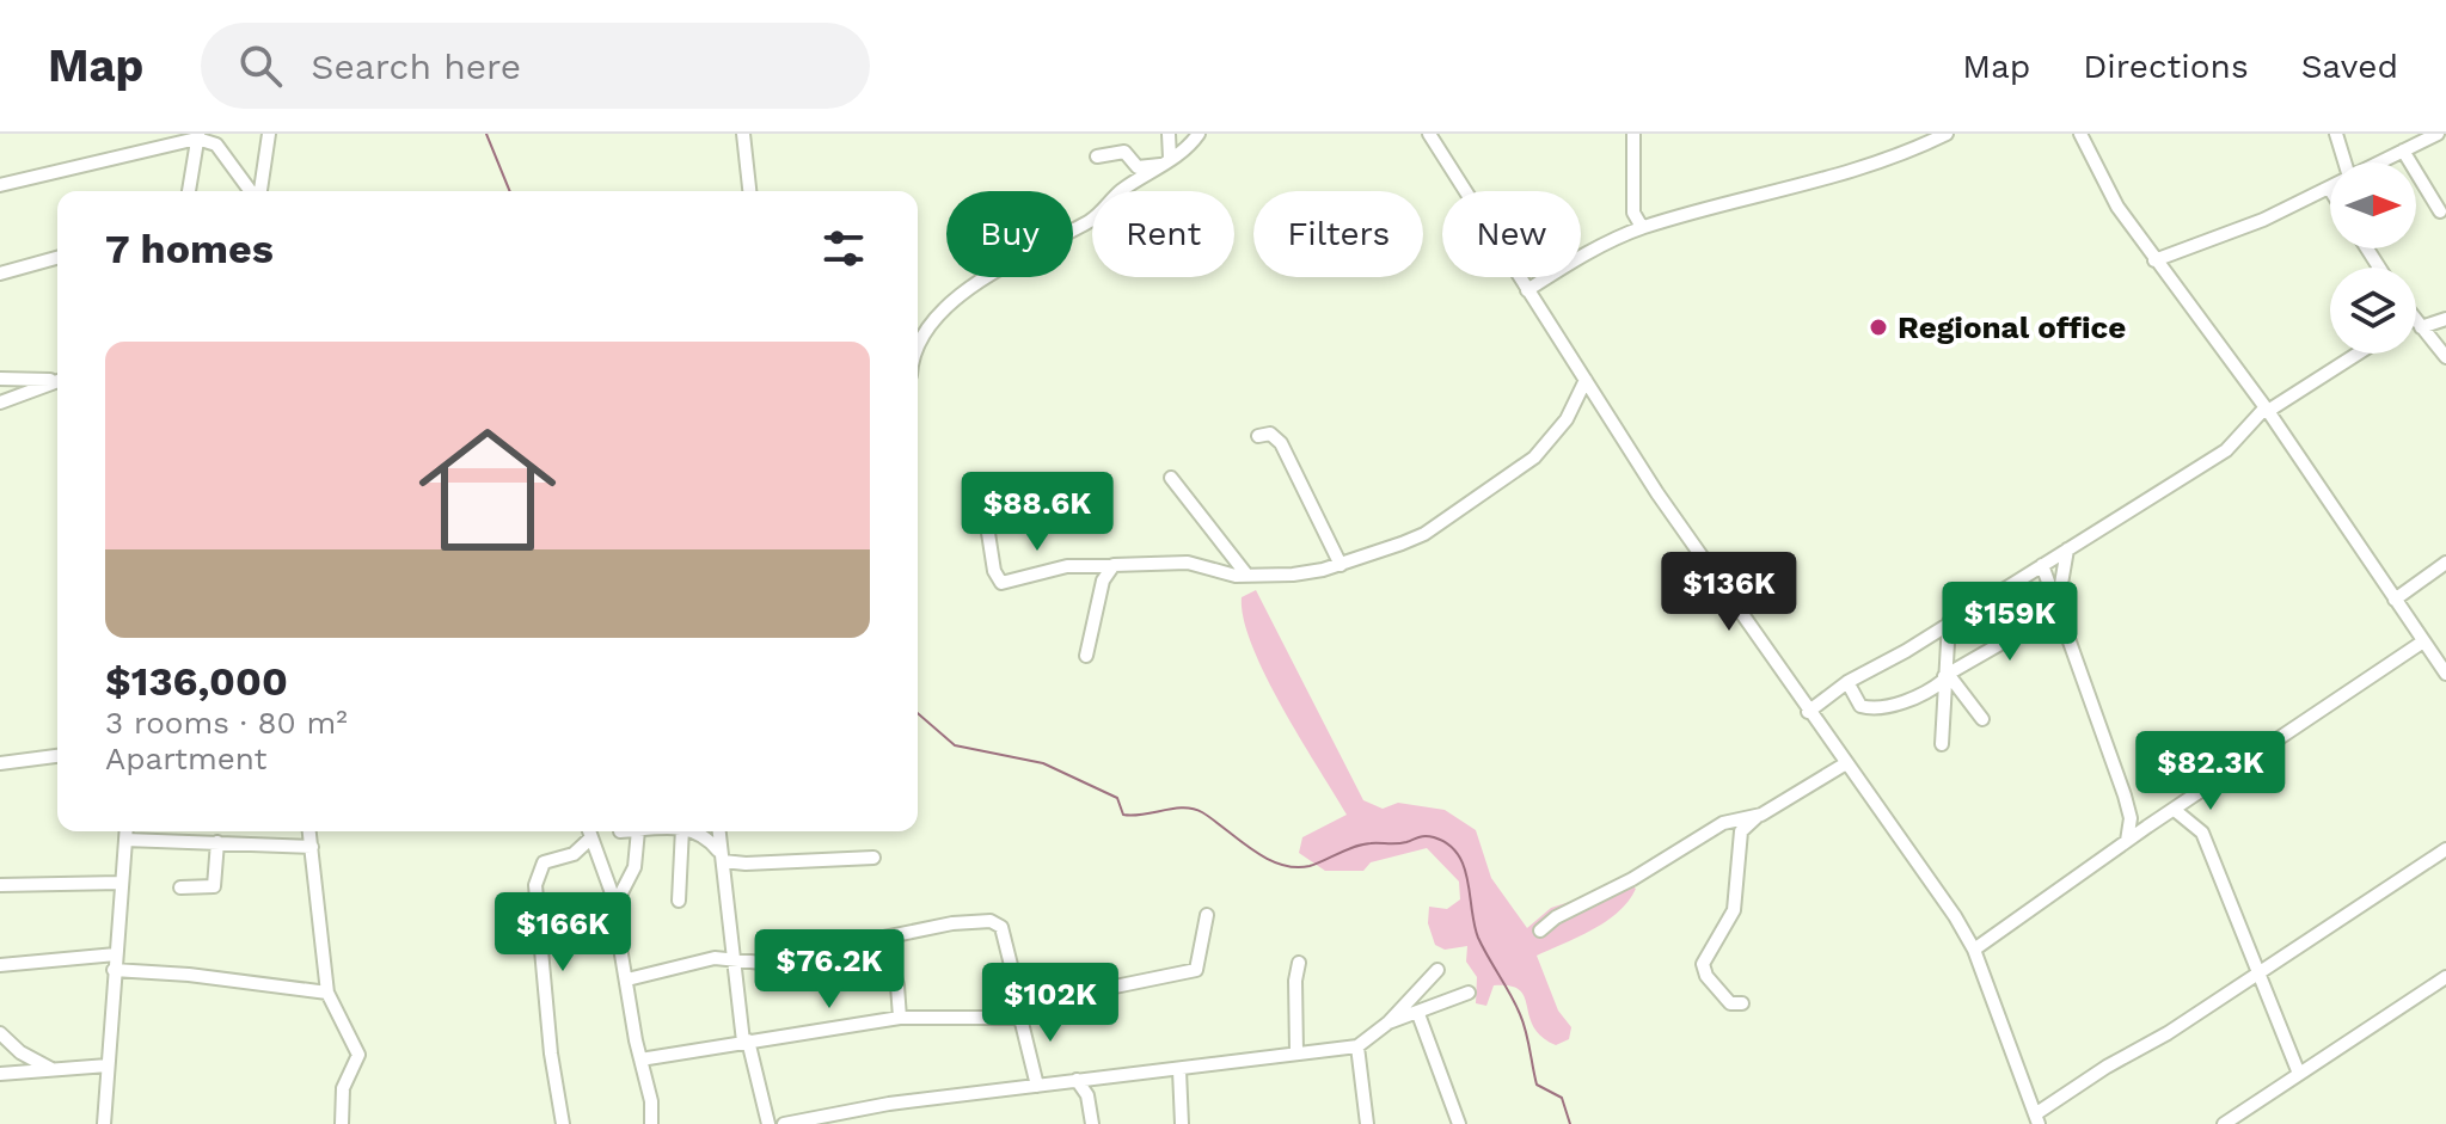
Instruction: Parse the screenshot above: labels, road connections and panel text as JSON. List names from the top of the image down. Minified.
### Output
{"places":["Regional office"],"north":"right","page":{"header":"Map","search":"Search here","nav":["Map","Directions","Saved"],"chip":["Buy","Rent","Filters","New"],"heading":"7 homes","list":[{"name":"$136,000","note":"3 rooms · 80 m² · Apartment"}],"price":["$88.6K","$136K","$159K","$82.3K","$166K","$76.2K","$102K"]}}
